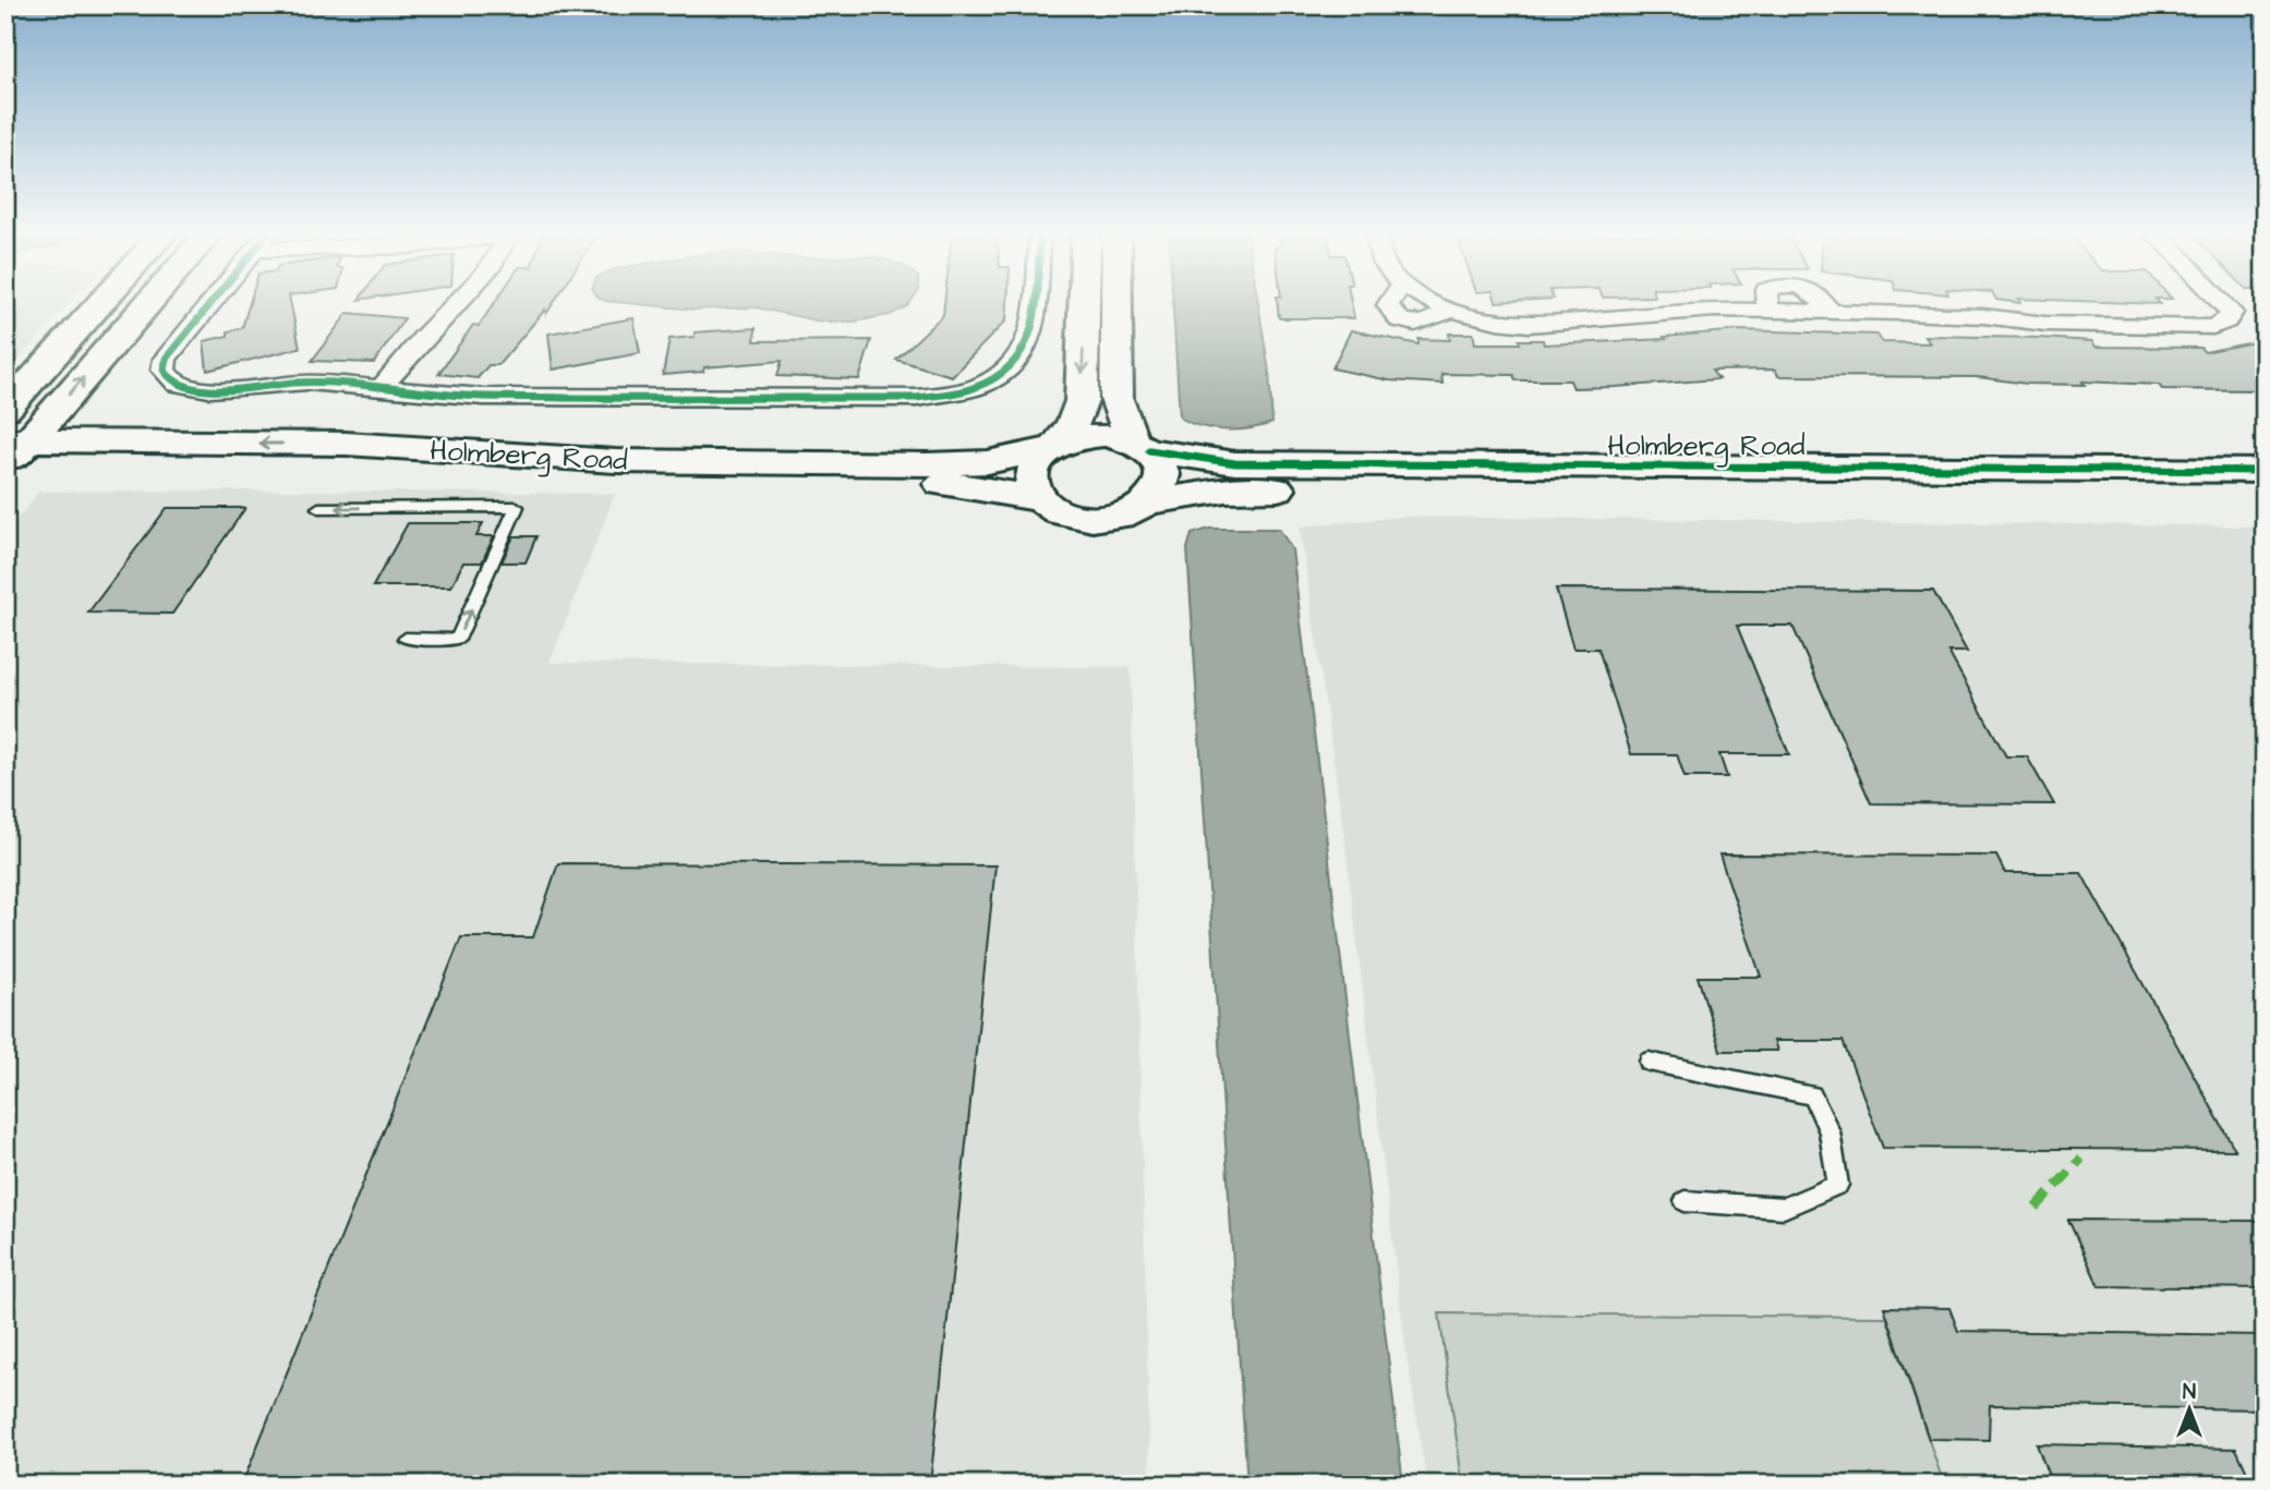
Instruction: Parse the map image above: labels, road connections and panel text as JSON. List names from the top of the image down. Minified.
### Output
{"streets":{"street":["Holmberg Road"]},"north":"top"}
